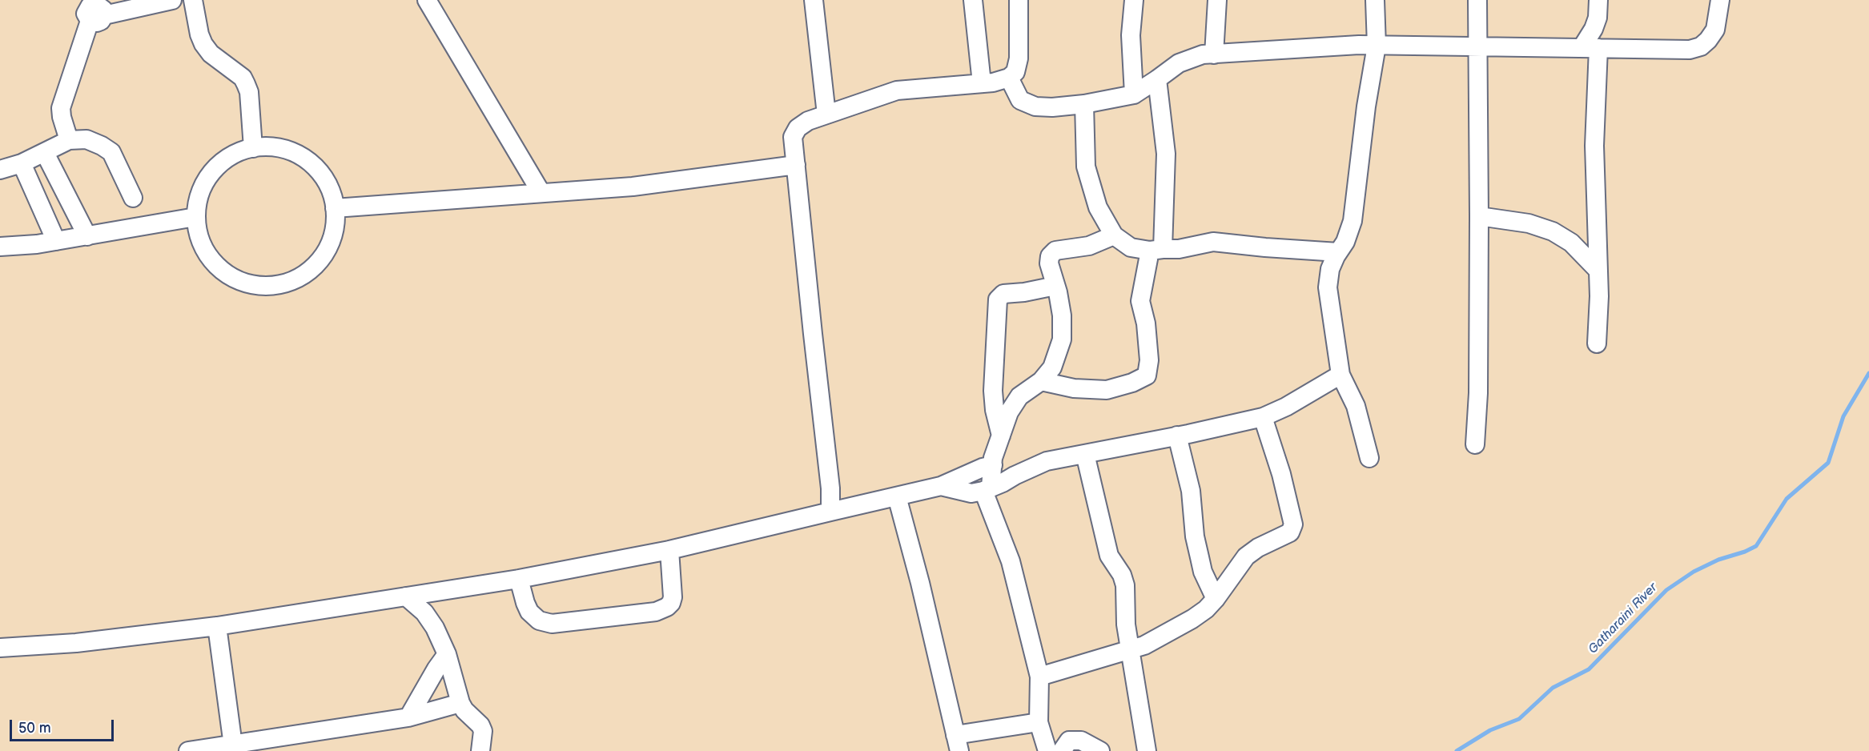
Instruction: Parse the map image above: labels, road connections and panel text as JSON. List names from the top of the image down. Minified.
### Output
{"water":["Gatharaini River"],"scale_bar":"50 m"}
